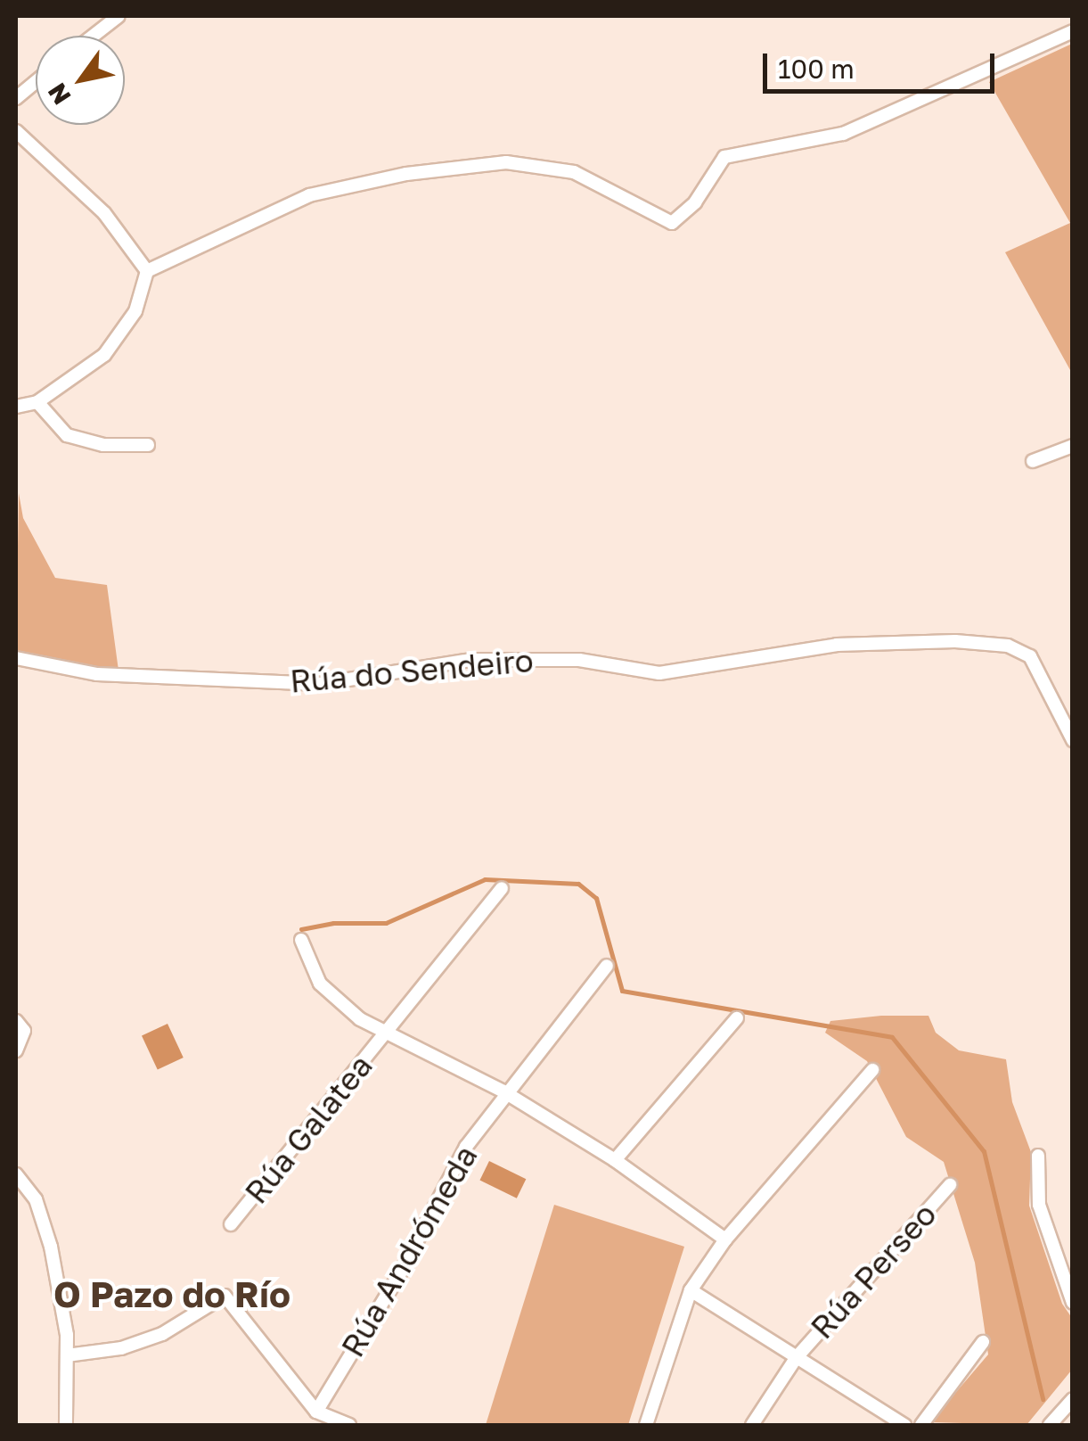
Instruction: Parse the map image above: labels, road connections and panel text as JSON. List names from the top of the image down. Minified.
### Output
{"streets":{"street":["Rúa do Sendeiro","Rúa Galatea","Rúa Andrómeda","Rúa Perseo"]},"crossings":[["Rúa Galatea","Rúa Andrómeda"]],"districts":["O Pazo do Río"],"scale_bar":"100 m","north":"bottom left"}
